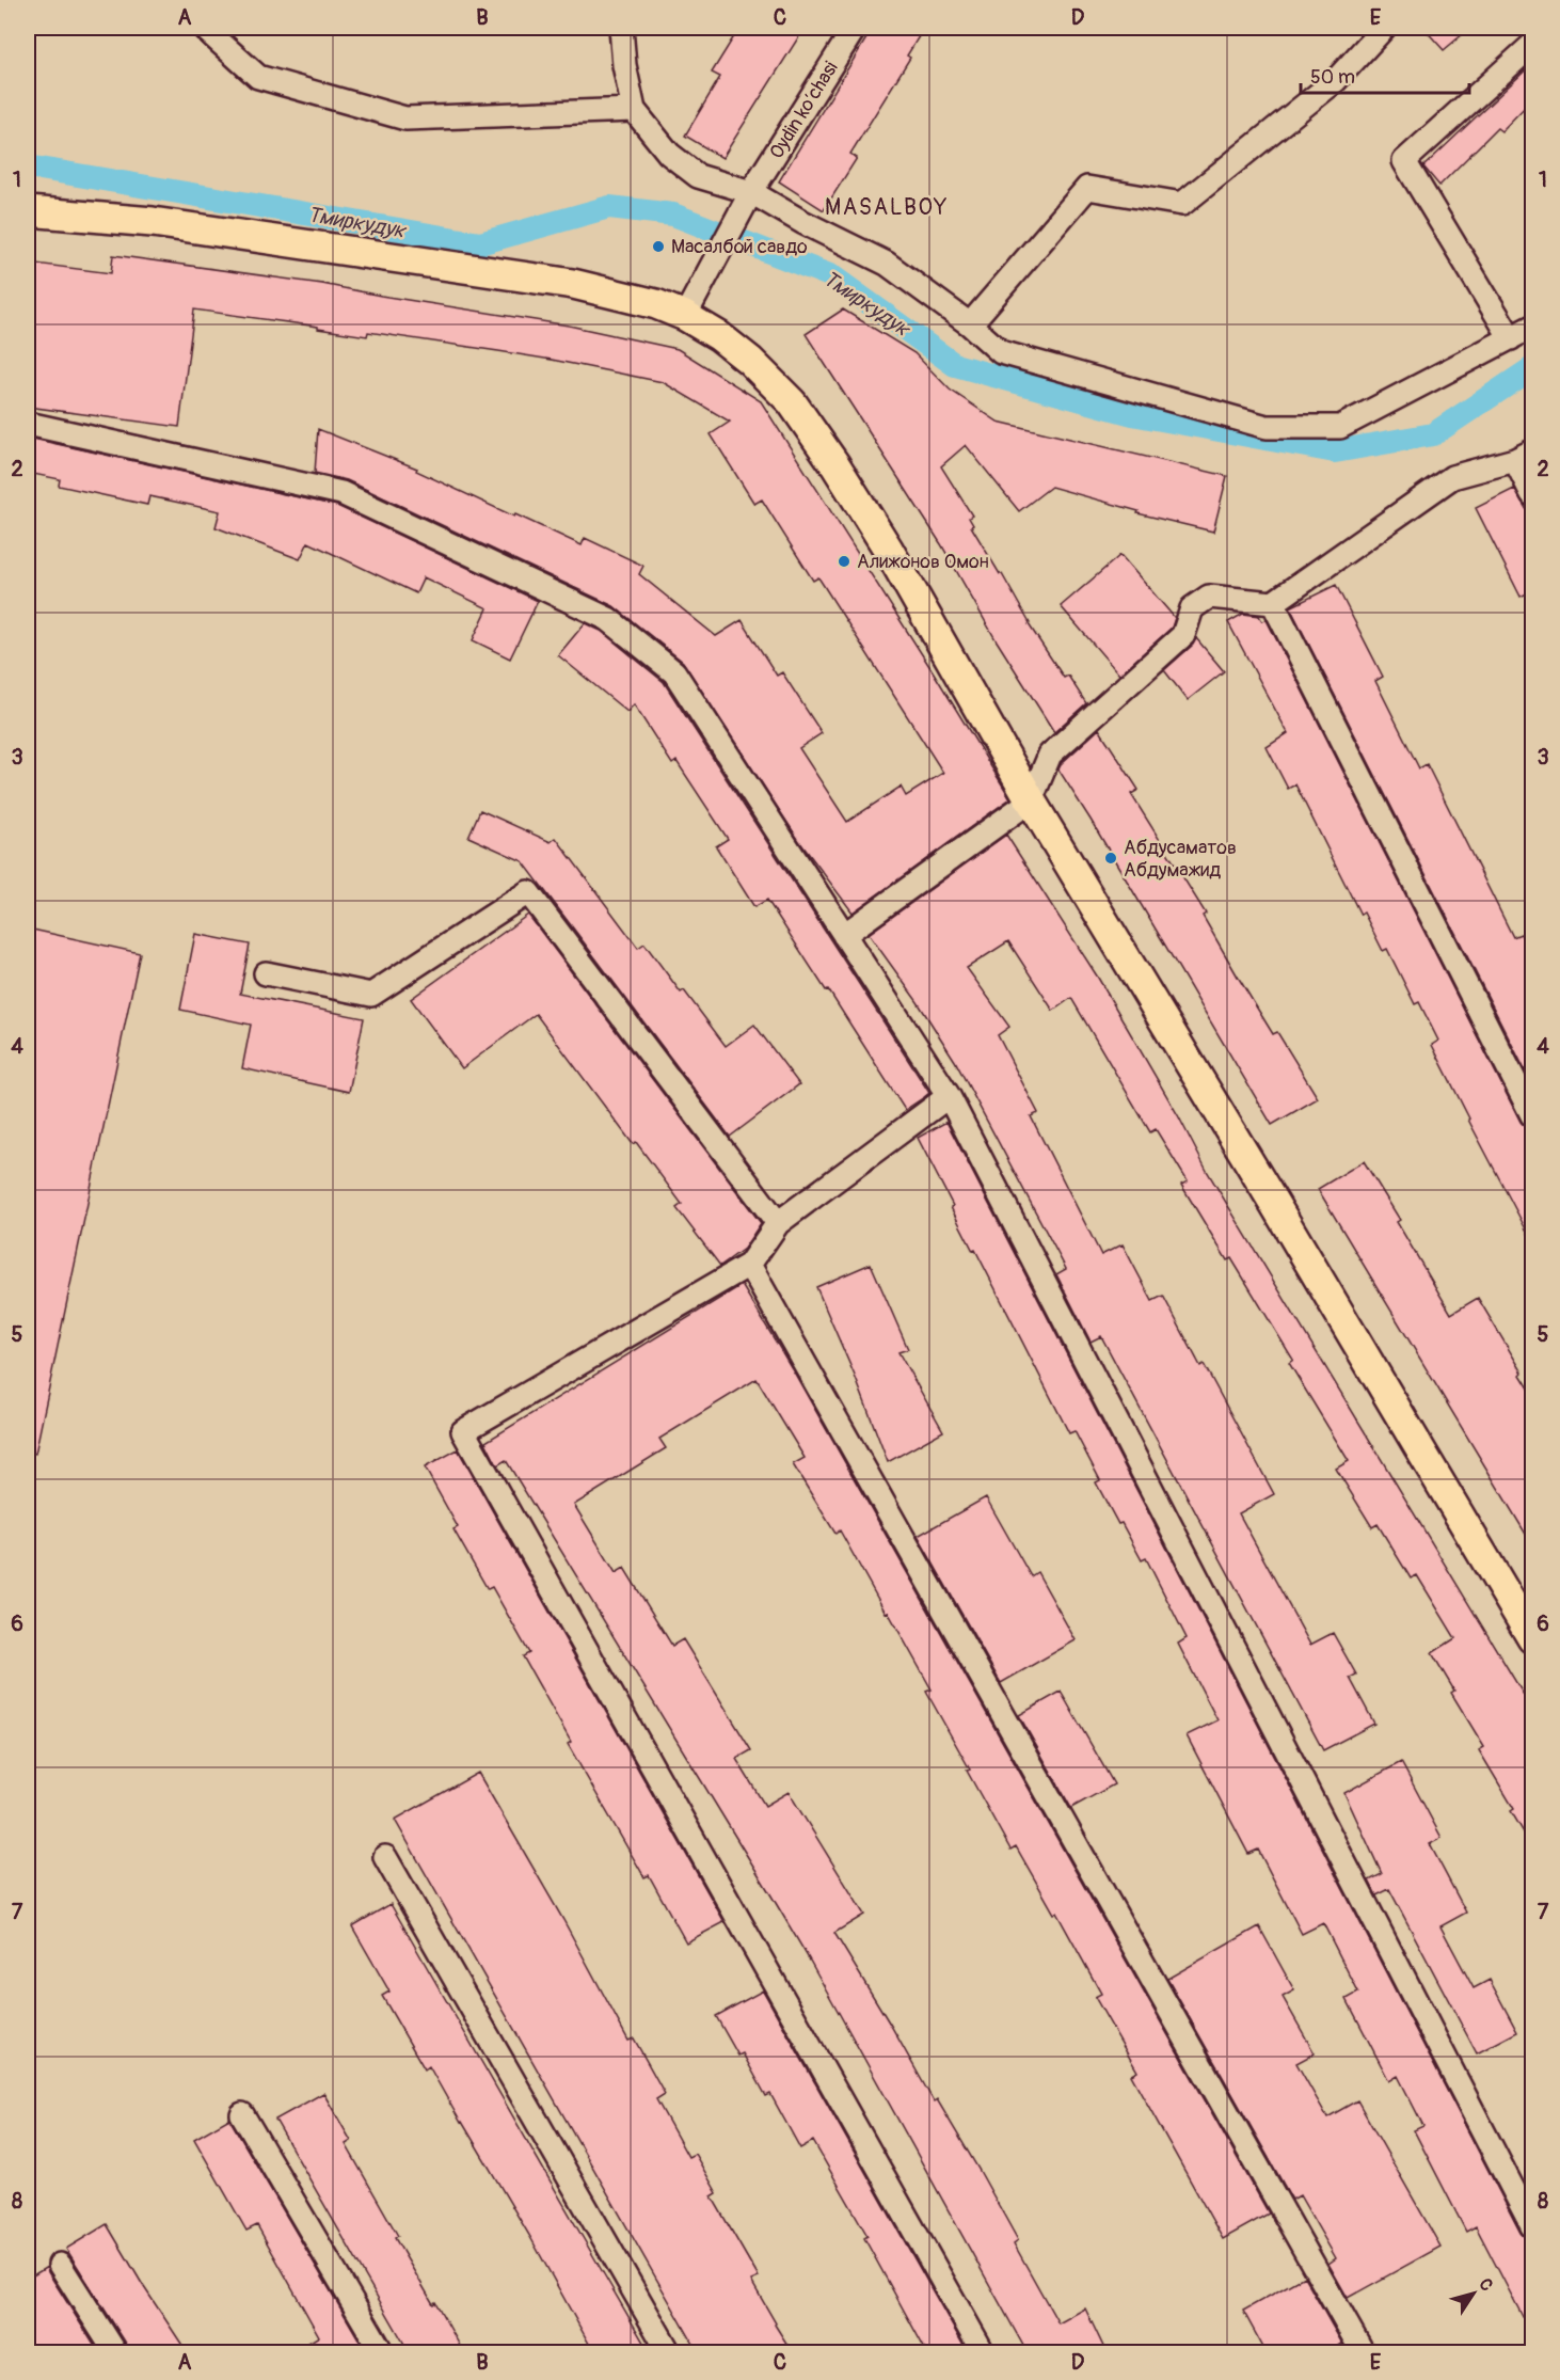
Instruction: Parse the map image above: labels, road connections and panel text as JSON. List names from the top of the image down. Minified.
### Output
{"streets":{"street":["Oydin ko‘chasi"]},"districts":["MASALBOY"],"water":["Тмиркудук"],"places":["Масалбой савдо","Алижонов Омон","Абдусаматов Абдумажид"],"scale_bar":"50 m","north":"top right","grid":{"columns":["A","B","C","D","E"],"rows":["1","2","3","4","5","6","7","8"]}}
